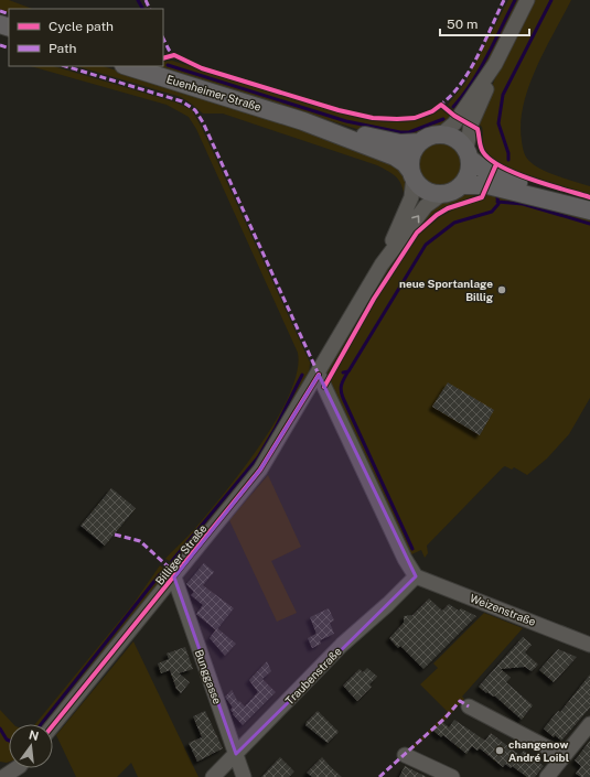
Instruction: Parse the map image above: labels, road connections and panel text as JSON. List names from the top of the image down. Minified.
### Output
{"streets":{"main road":["Euenheimer Straße"],"street":["Billiger Straße","Weizenstraße","Traubenstraße","Bunggasse"]},"crossings":[["Euenheimer Straße","Billiger Straße"],["Billiger Straße","Bunggasse"],["Weizenstraße","Traubenstraße"],["Traubenstraße","Bunggasse"]],"places":["neue Sportanlage Billig","changenow André Loibl"],"legend":["Cycle path","Path"],"scale_bar":"50 m","north":"top"}
